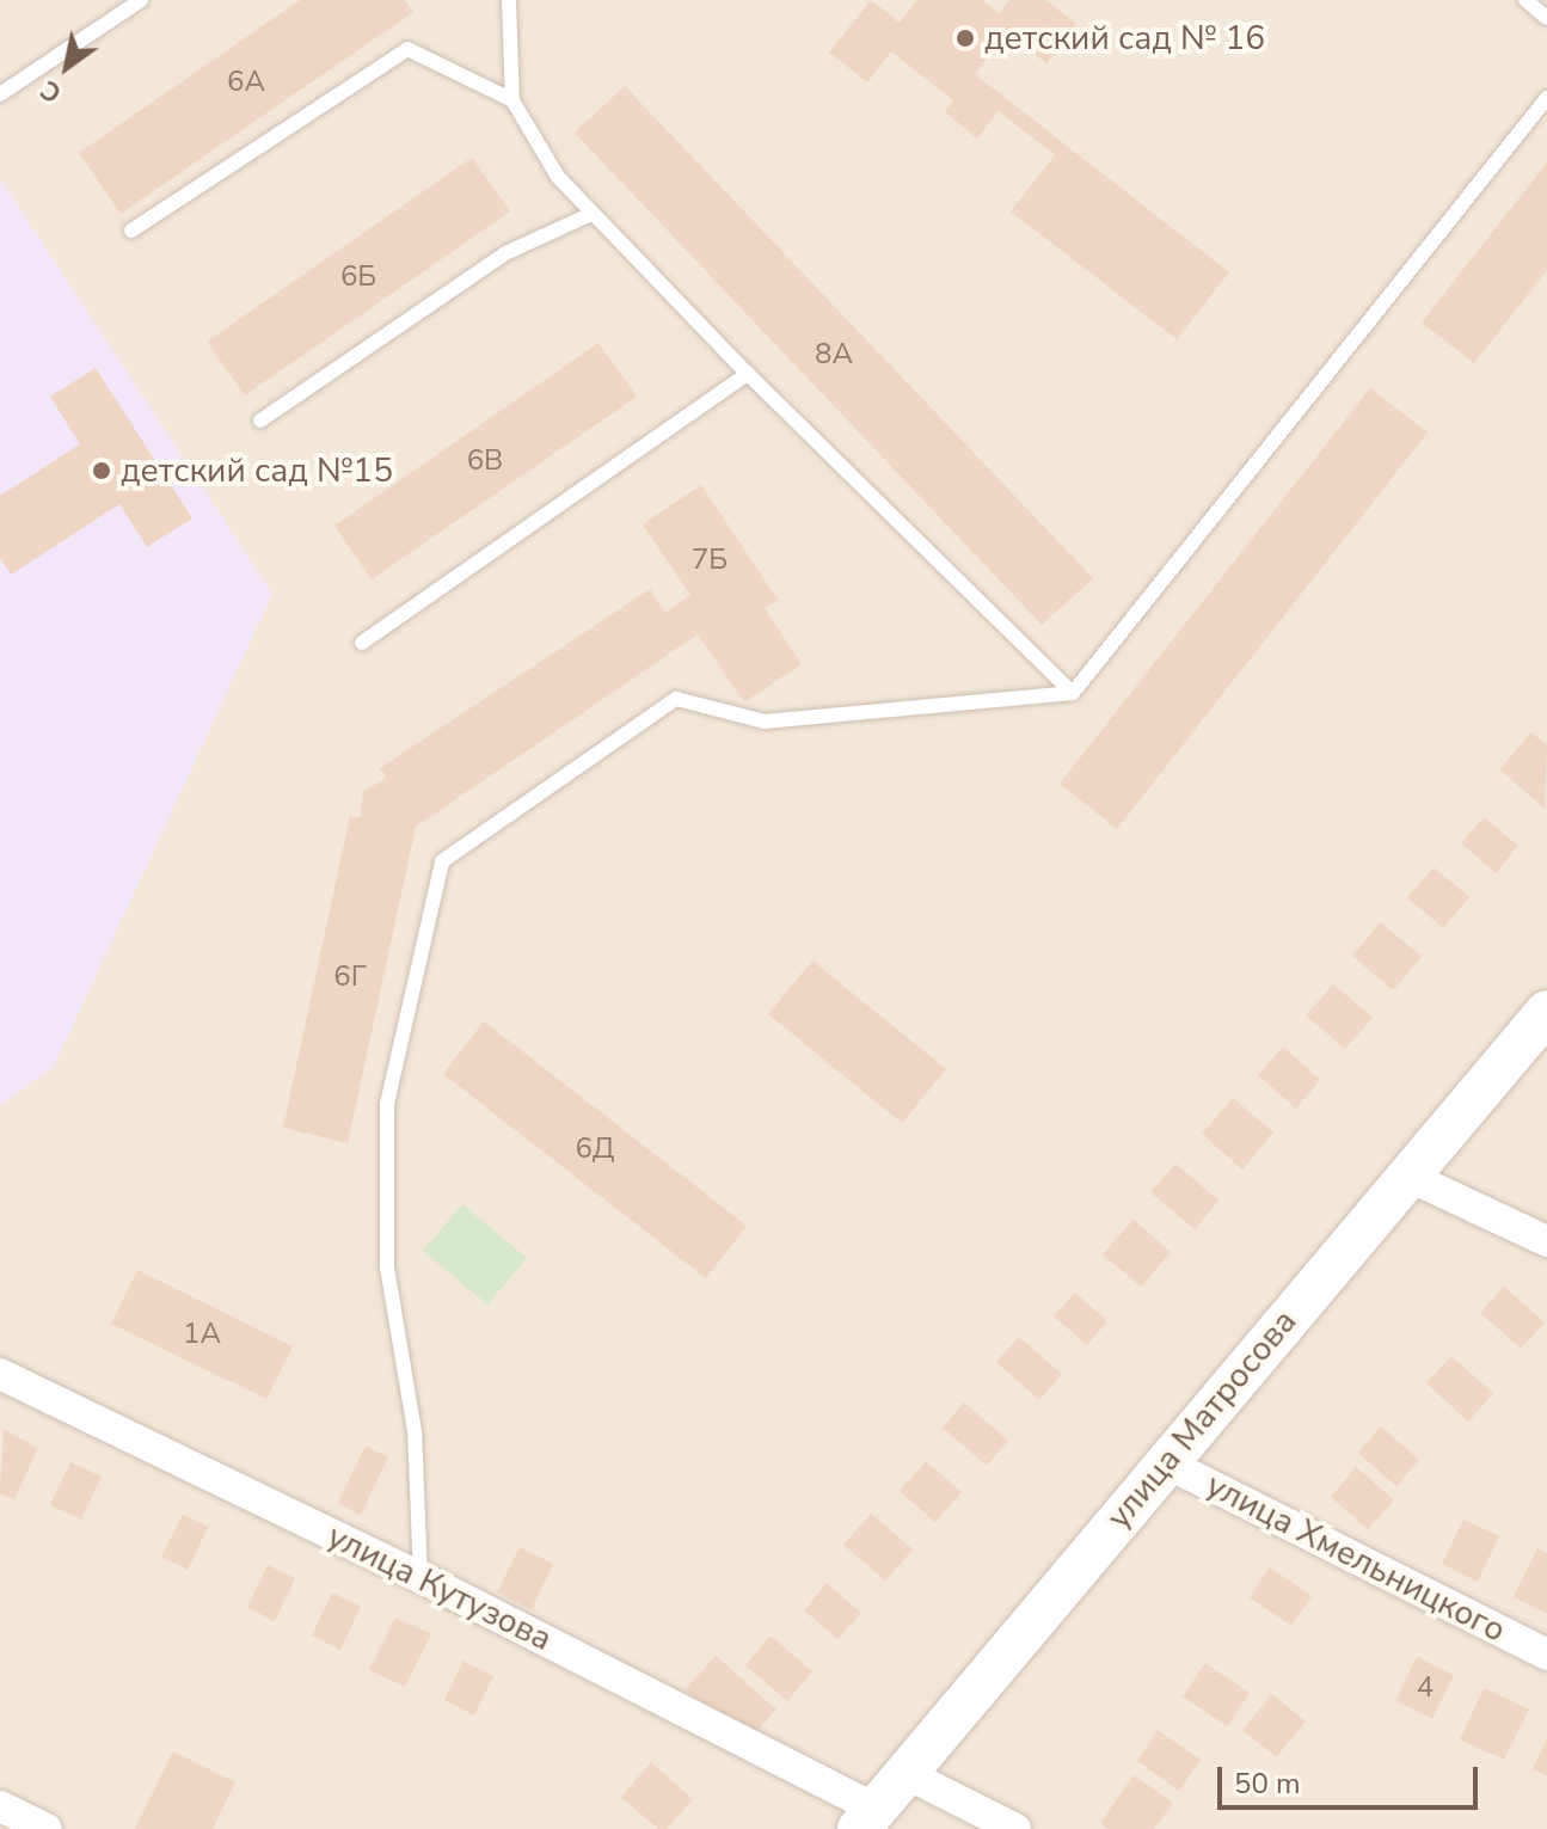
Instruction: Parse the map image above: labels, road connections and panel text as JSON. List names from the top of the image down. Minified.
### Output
{"streets":{"main road":["улица Матросова"],"street":["улица Хмельницкого","улица Кутузова"]},"crossings":[["улица Матросова","улица Хмельницкого"],["улица Матросова","улица Кутузова"]],"places":["детский сад № 16","детский сад №15"],"house_numbers":["6А","6Б","8А","6В","7Б","6Г","6Д","1А","4"],"scale_bar":"50 m","north":"bottom left"}
